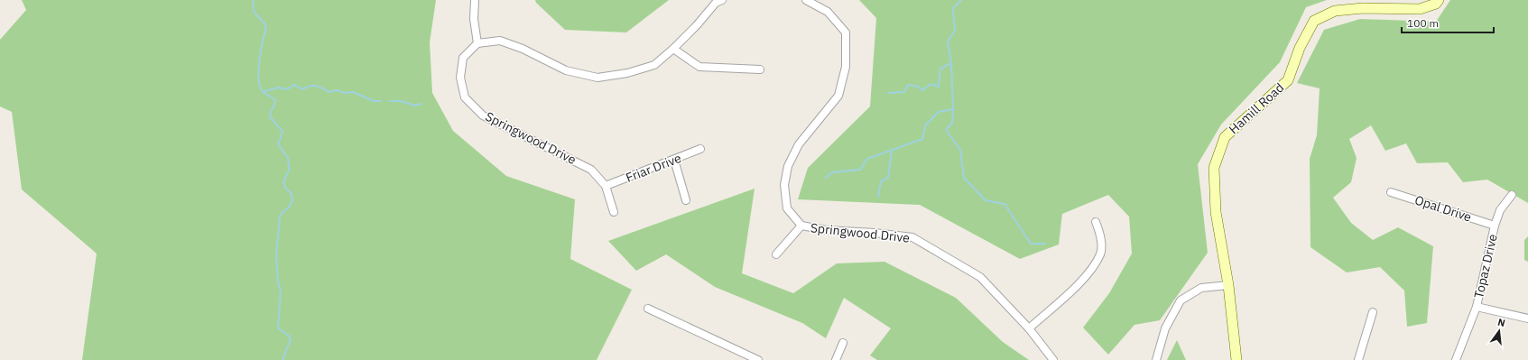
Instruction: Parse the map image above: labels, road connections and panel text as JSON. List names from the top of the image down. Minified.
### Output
{"streets":{"street":["Hamill Road","Springwood Drive","Friar Drive","Opal Drive","Topaz Drive"]},"crossings":[["Springwood Drive","Friar Drive"],["Opal Drive","Topaz Drive"]],"scale_bar":"100 m","north":"top"}
